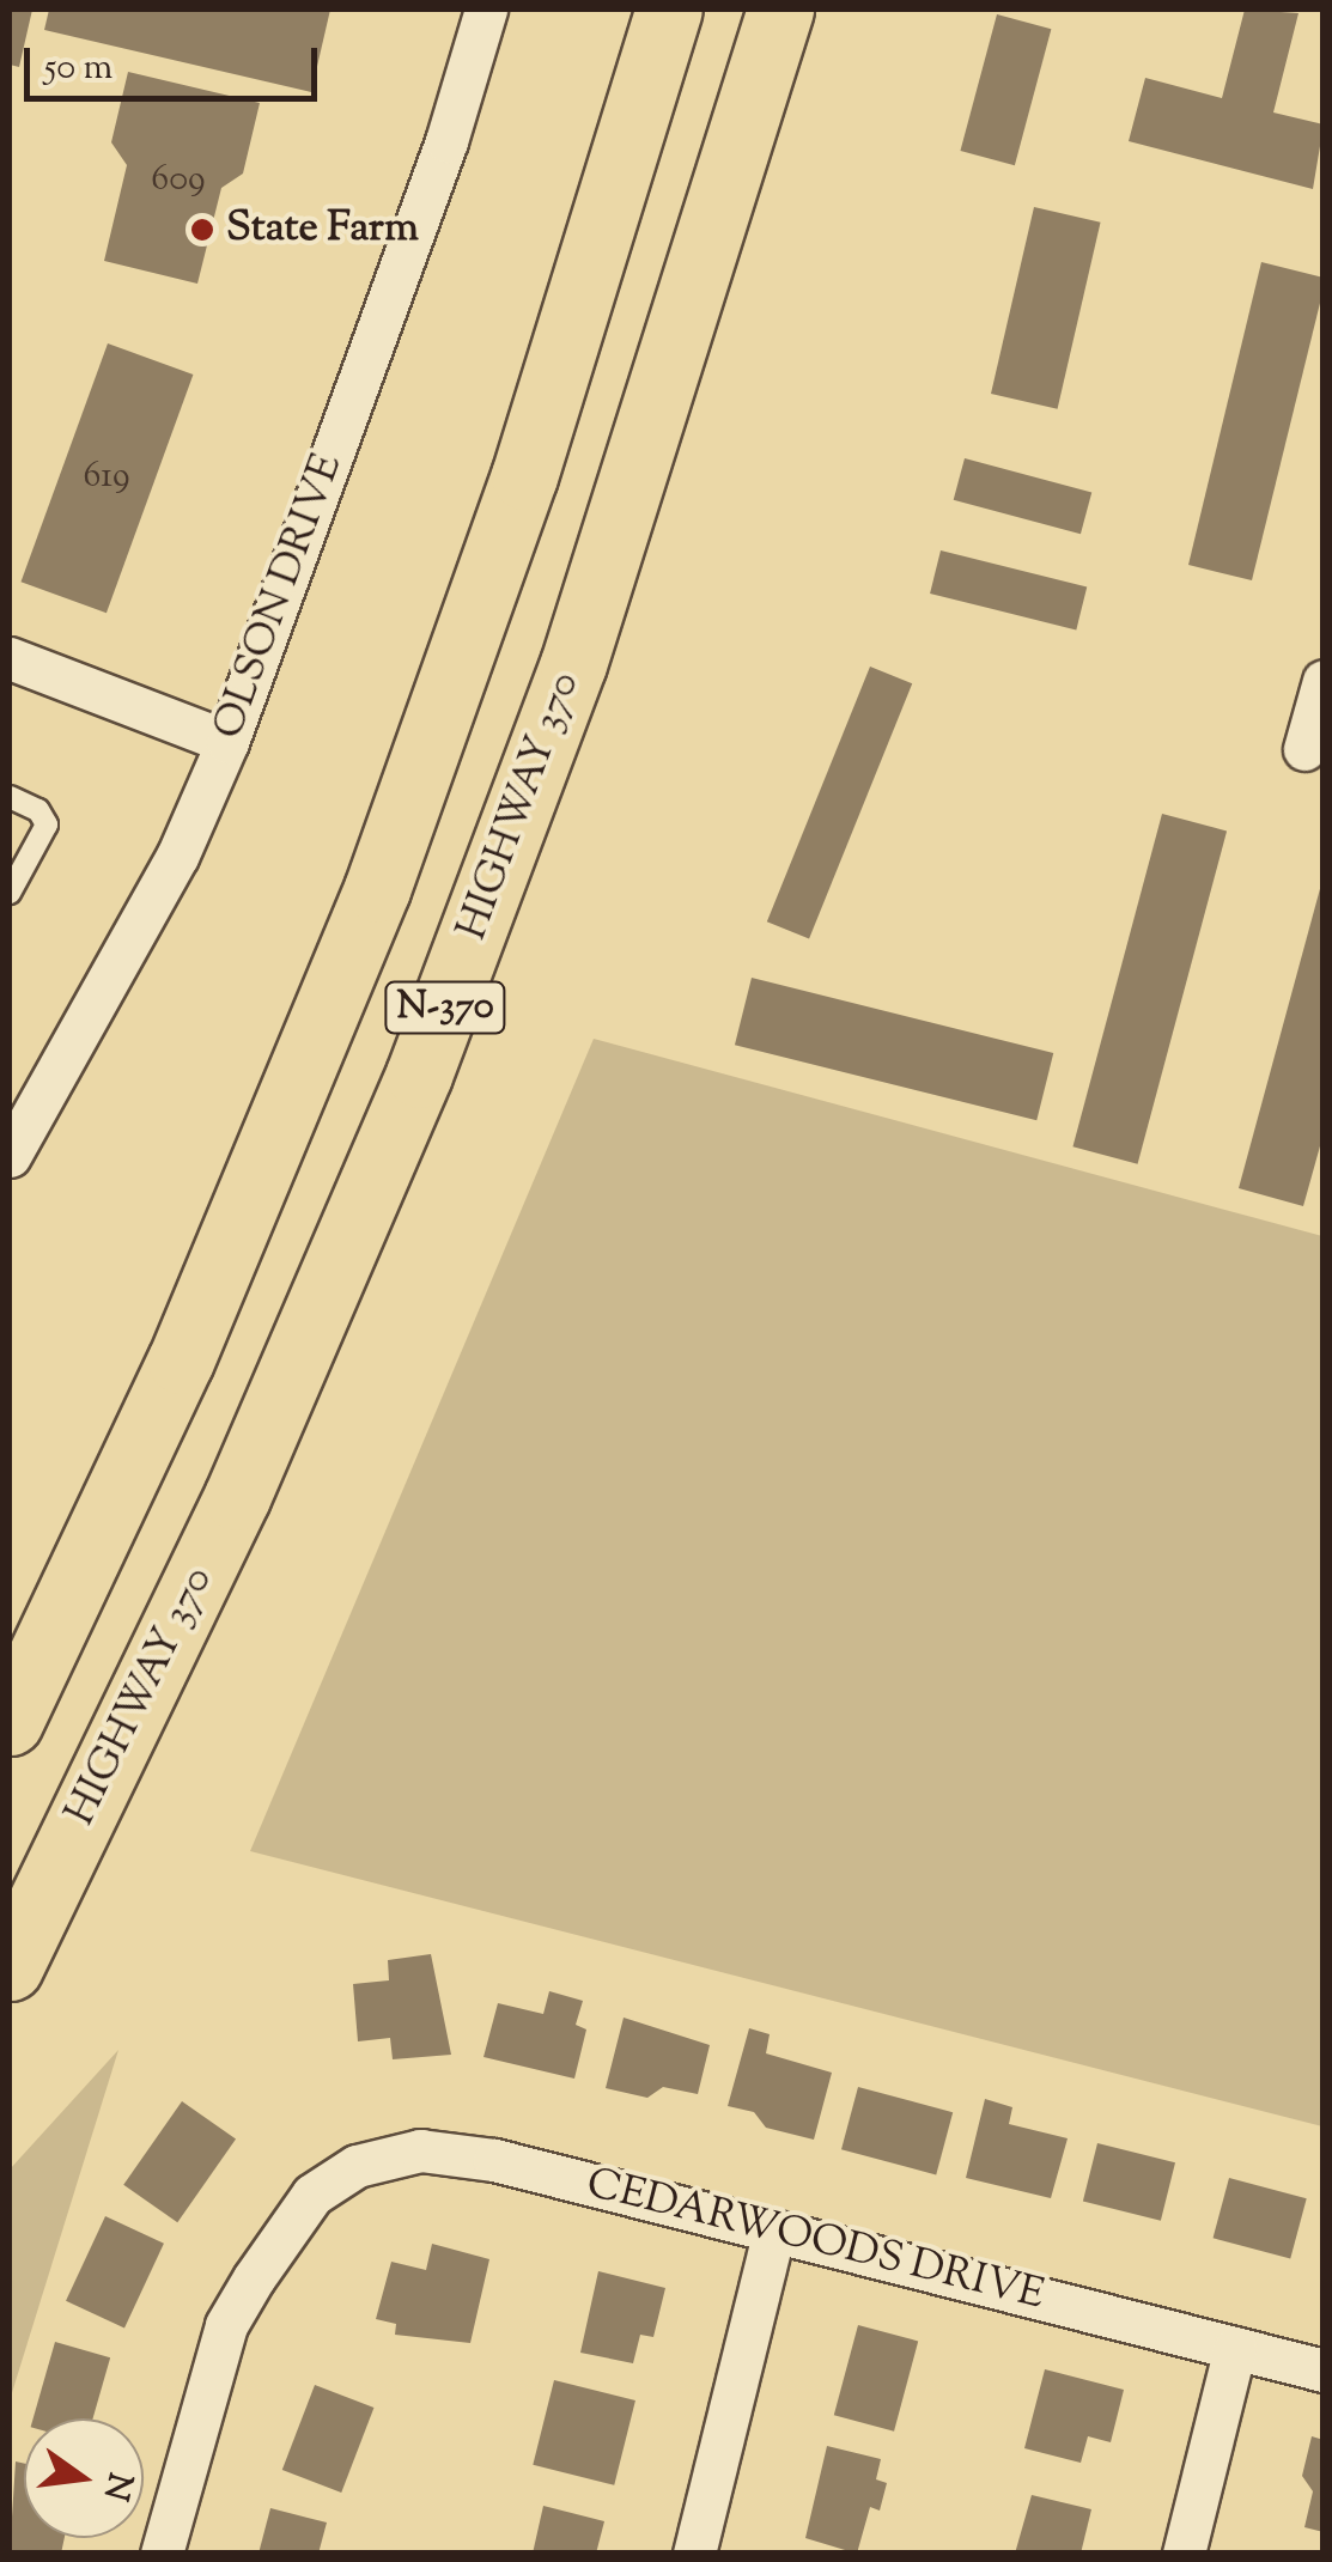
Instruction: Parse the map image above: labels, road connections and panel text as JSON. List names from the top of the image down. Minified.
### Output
{"streets":{"highway":["HIGHWAY 370","N-370"],"street":["OLSON DRIVE","CEDARWOODS DRIVE"]},"places":["State Farm"],"house_numbers":["609","619"],"scale_bar":"50 m","north":"right"}
